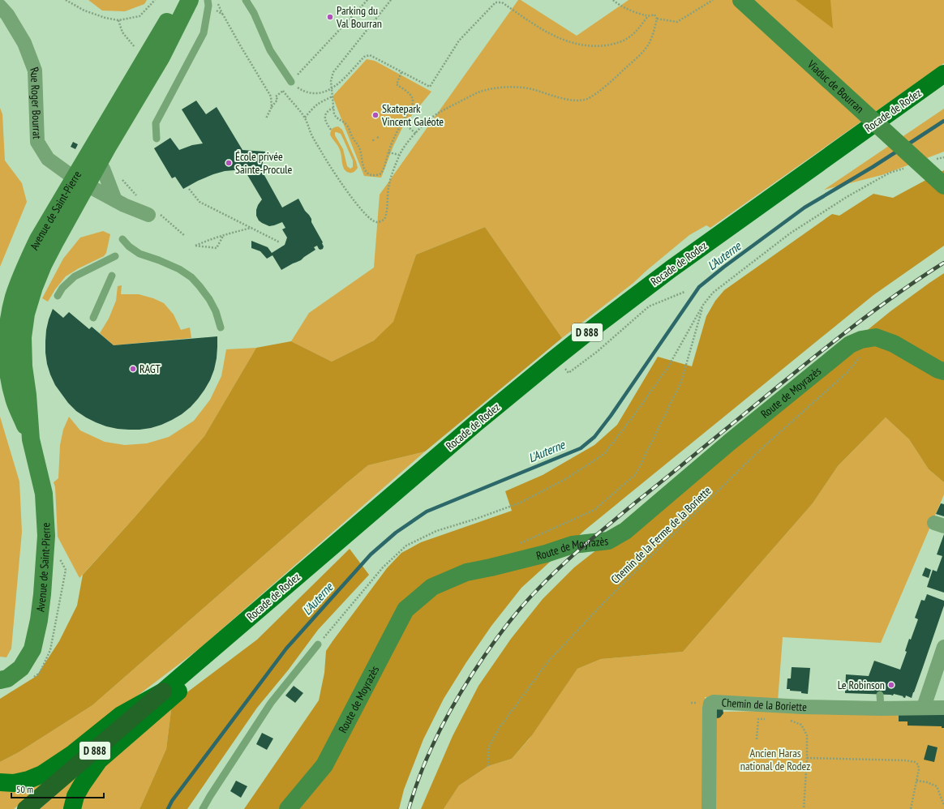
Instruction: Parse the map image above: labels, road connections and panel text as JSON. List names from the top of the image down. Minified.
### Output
{"streets":{"highway":["Rocade de Rodez","D 888"],"street":["Viaduc de Bourran","Rue Roger Bourrat","Avenue de Saint-Pierre","Route de Moyrazès","Chemin de la Boriette"],"path":["Chemin de la Ferme de la Boriette"]},"crossings":[["Rue Roger Bourrat","Avenue de Saint-Pierre"]],"water":["L'Auterne"],"parks":["Ancien Haras national de Rodez"],"places":["Parking du Val Bourran","Skatepark Vincent Galéote","École privée Sainte-Procule","RAGT","Le Robinson"],"scale_bar":"50 m"}
